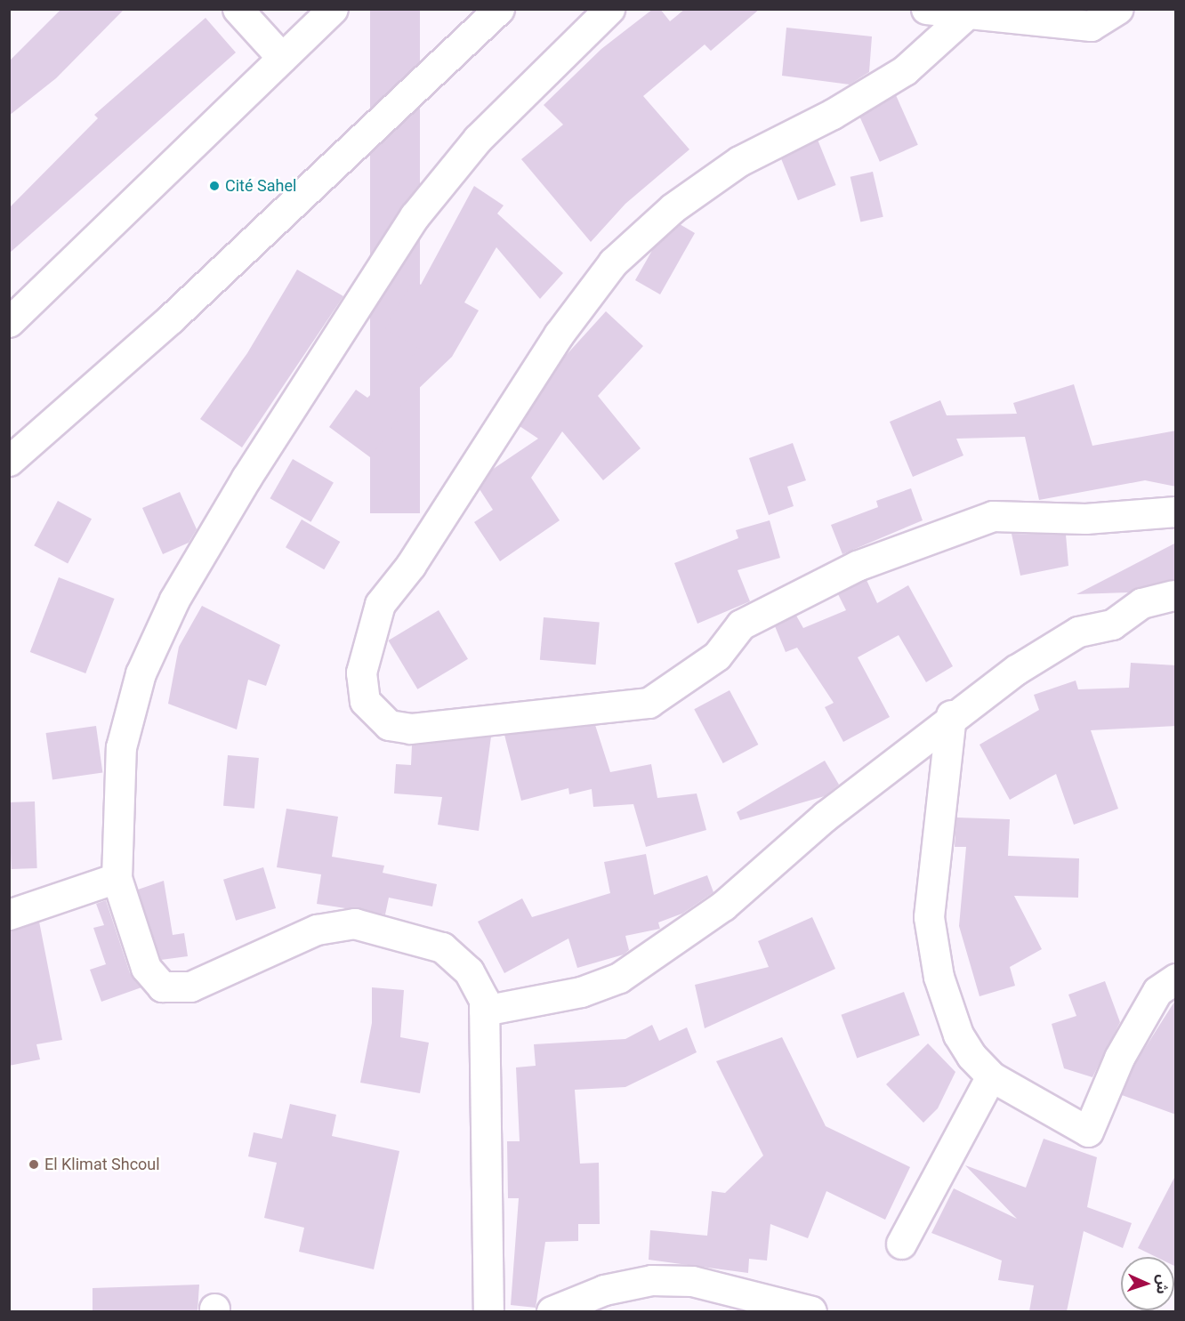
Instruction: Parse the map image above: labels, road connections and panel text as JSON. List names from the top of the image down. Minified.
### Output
{"places":["Cité Sahel","El Klimat Shcoul"],"north":"right"}
